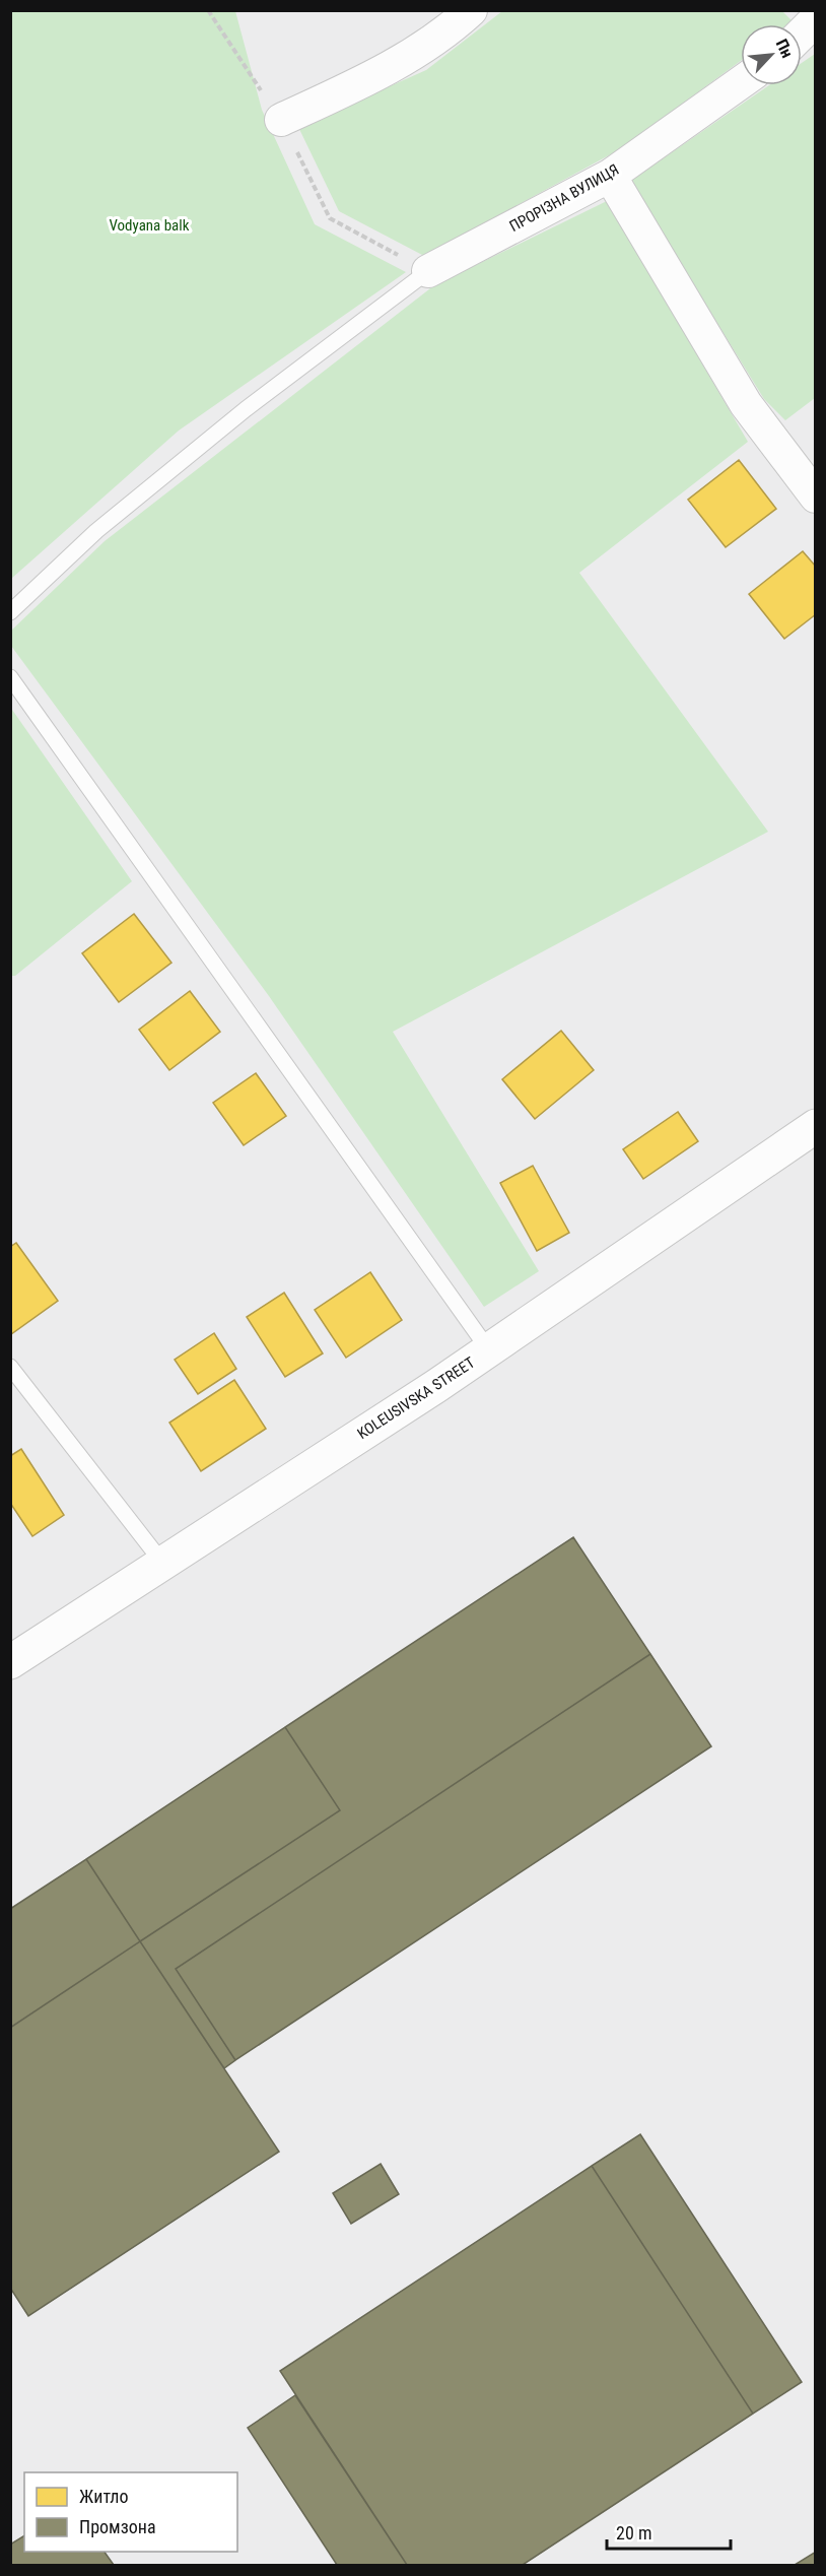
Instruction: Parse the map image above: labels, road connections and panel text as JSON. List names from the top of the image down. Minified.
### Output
{"streets":{"street":["ПРОРІЗНА ВУЛИЦЯ","KOLEUSIVSKA STREET"]},"parks":["Vodyana balk"],"legend":["Житло","Промзона"],"scale_bar":"20 m","north":"top right"}
